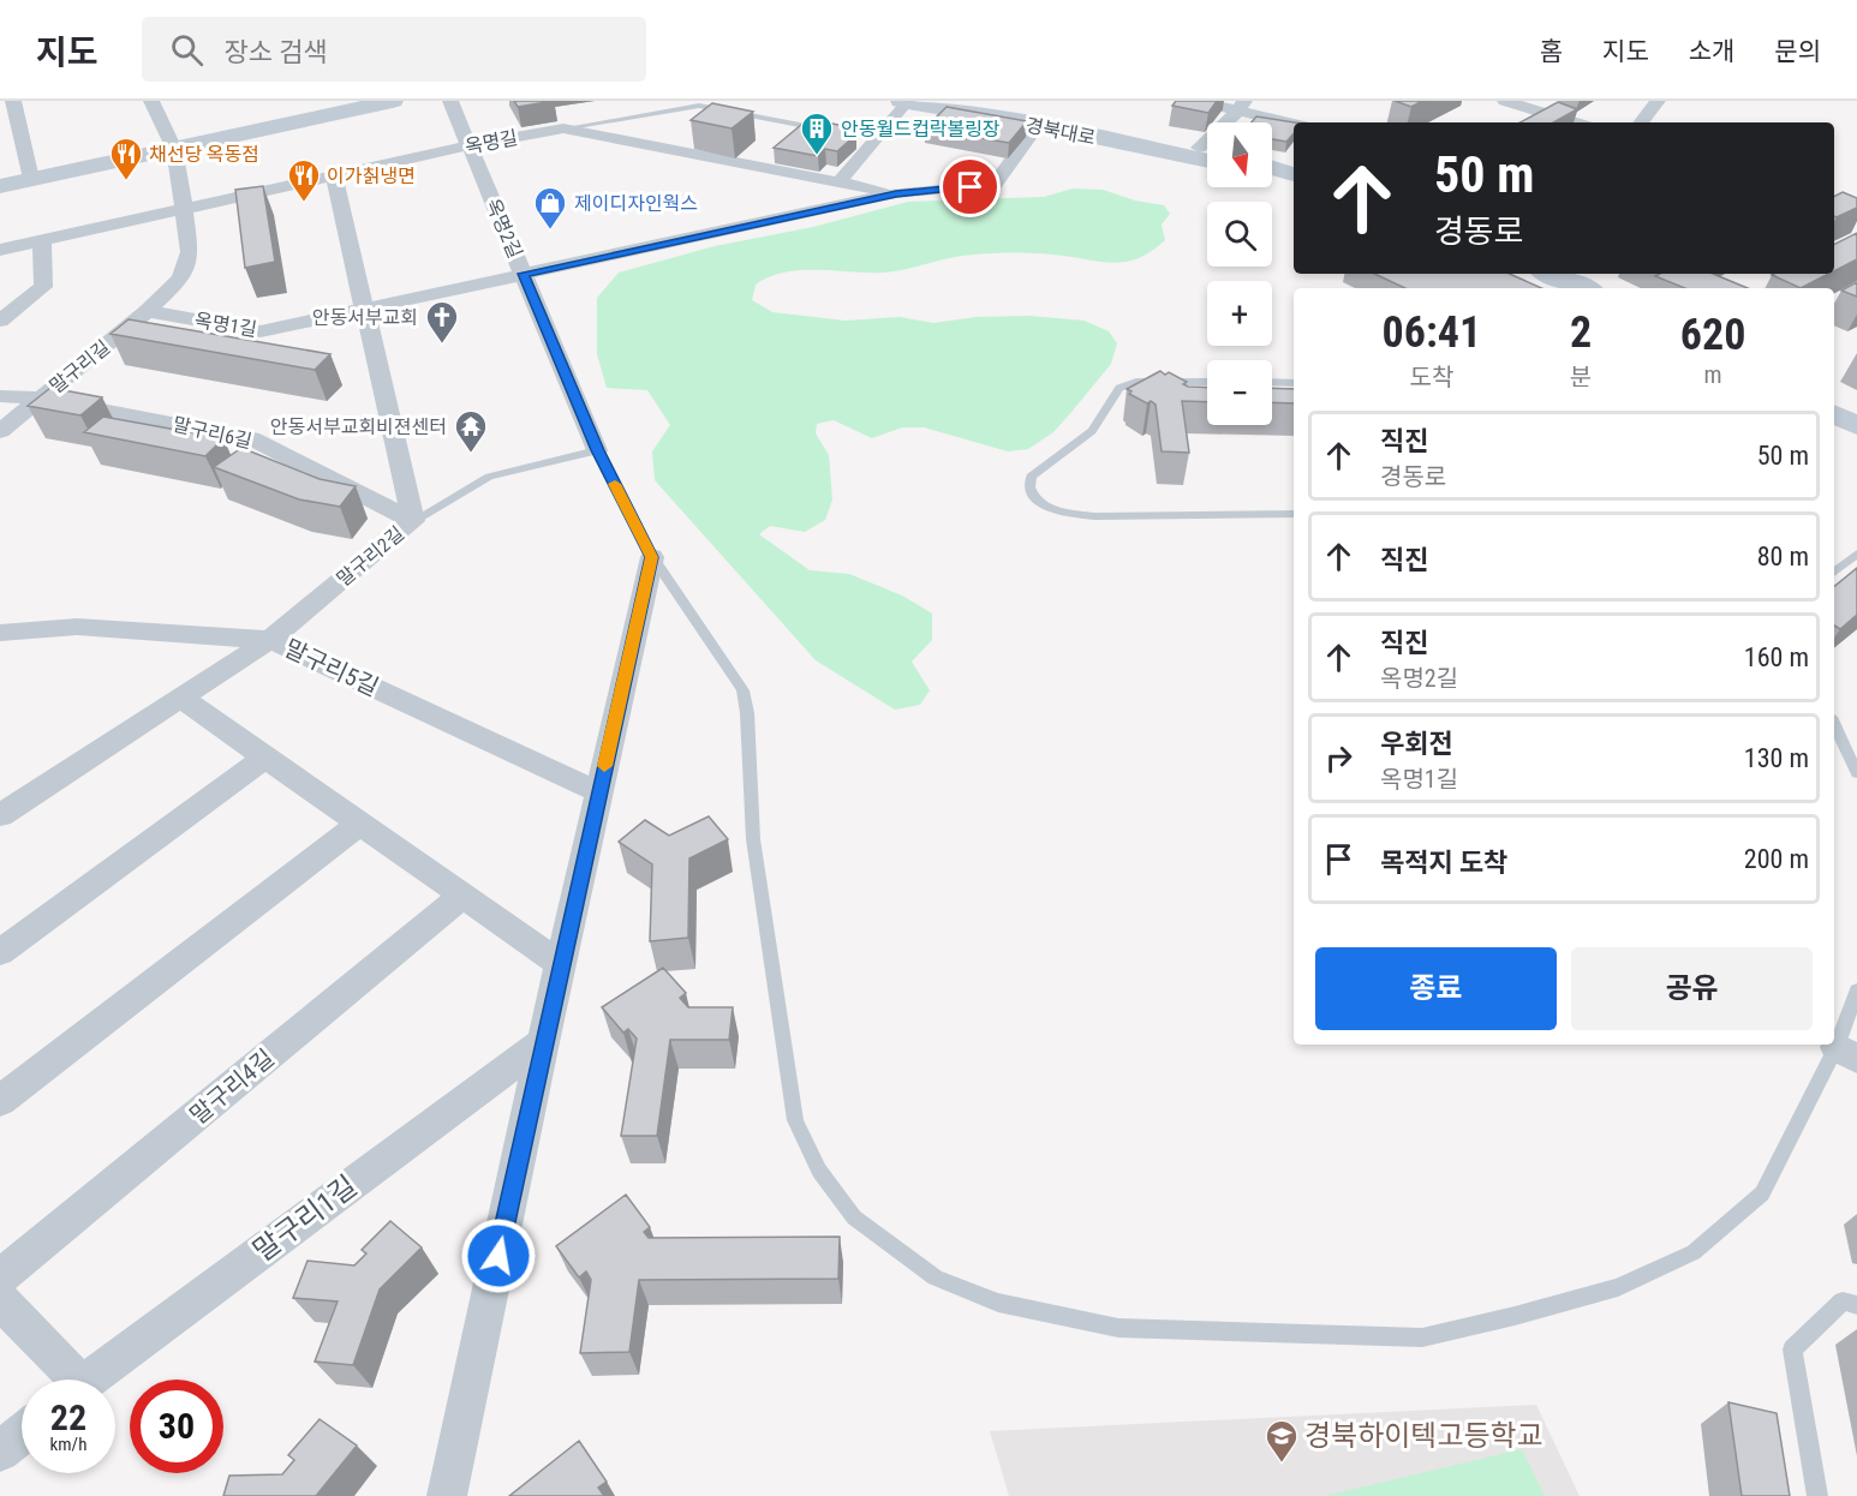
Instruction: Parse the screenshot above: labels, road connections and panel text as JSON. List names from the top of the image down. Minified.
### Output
{"streets":{"street":["경북대로","옥명길","옥명2길","옥명1길","말구리길","말구리6길","말구리2길","말구리5길","말구리4길","말구리1길"]},"crossings":[["경북대로","옥명1길"],["옥명길","옥명2길"],["옥명길","옥명1길"],["옥명길","말구리길"],["옥명길","말구리2길"],["옥명2길","옥명1길"],["옥명1길","말구리길"],["옥명1길","말구리2길"],["말구리길","말구리6길"],["말구리6길","말구리2길"],["말구리2길","말구리5길"]],"places":{"building":["안동월드컵락볼링장"],"restaurant":["채선당 옥동점","이가칡냉면"],"shop":["제이디자인웍스"],"church":["안동서부교회"],"temple":["안동서부교회비젼센터"],"school or university":["경북하이텍고등학교"]},"north":"bottom","page":{"header":"지도","search":"장소 검색","nav":["홈","지도","소개","문의"],"map_buttons":["+","−"],"turn":["50 m","경동로"],"eta":["06:41","도착","2","분","620","m"],"list":[{"name":"직진","note":"경동로","value":"50 m"},{"name":"직진","value":"80 m"},{"name":"직진","note":"옥명2길","value":"160 m"},{"name":"우회전","note":"옥명1길","value":"130 m"},{"name":"목적지 도착","value":"200 m"}],"buttons":["종료","공유"],"speed":"22 km/h","limit":"30"}}
